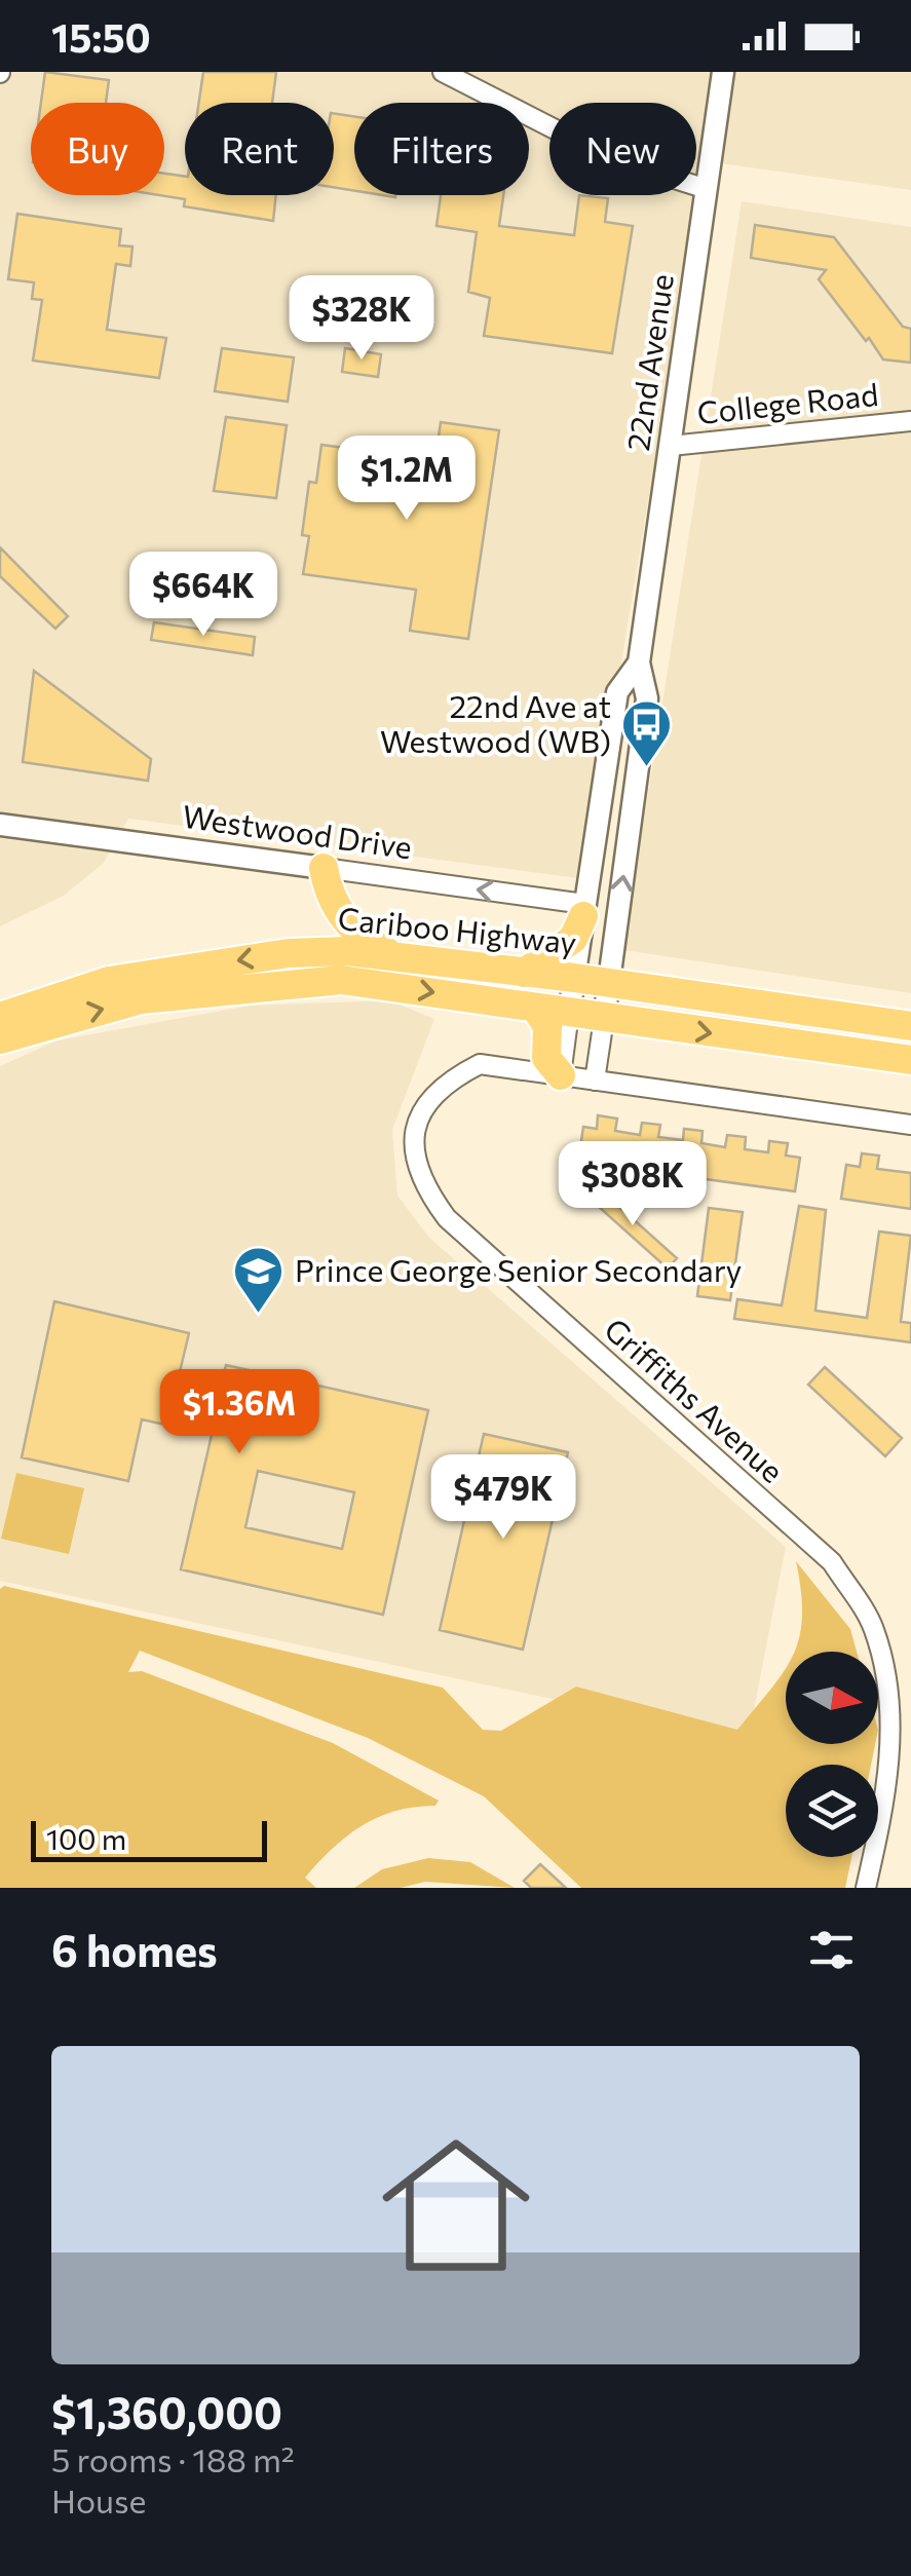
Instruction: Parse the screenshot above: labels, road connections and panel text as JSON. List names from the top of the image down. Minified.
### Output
{"streets":{"highway":["Cariboo Highway"],"street":["22nd Avenue","College Road","Westwood Drive","Griffiths Avenue"]},"crossings":[["22nd Avenue","College Road"],["22nd Avenue","Westwood Drive"],["22nd Avenue","Cariboo Highway"],["22nd Avenue","Griffiths Avenue"]],"one_way":["Westwood Drive"],"places":{"bus stop":["22nd Ave at Westwood (WB)"],"school or university":["Prince George Senior Secondary"]},"scale_bar":"100 m","north":"right","page":{"status":"15:50","chip":["Buy","Rent","Filters","New"],"price":["$328K","$1.2M","$664K","$308K","$1.36M","$479K"],"scale":"100 m","heading":"6 homes","list":[{"name":"$1,360,000","note":"5 rooms · 188 m² · House"}]}}
